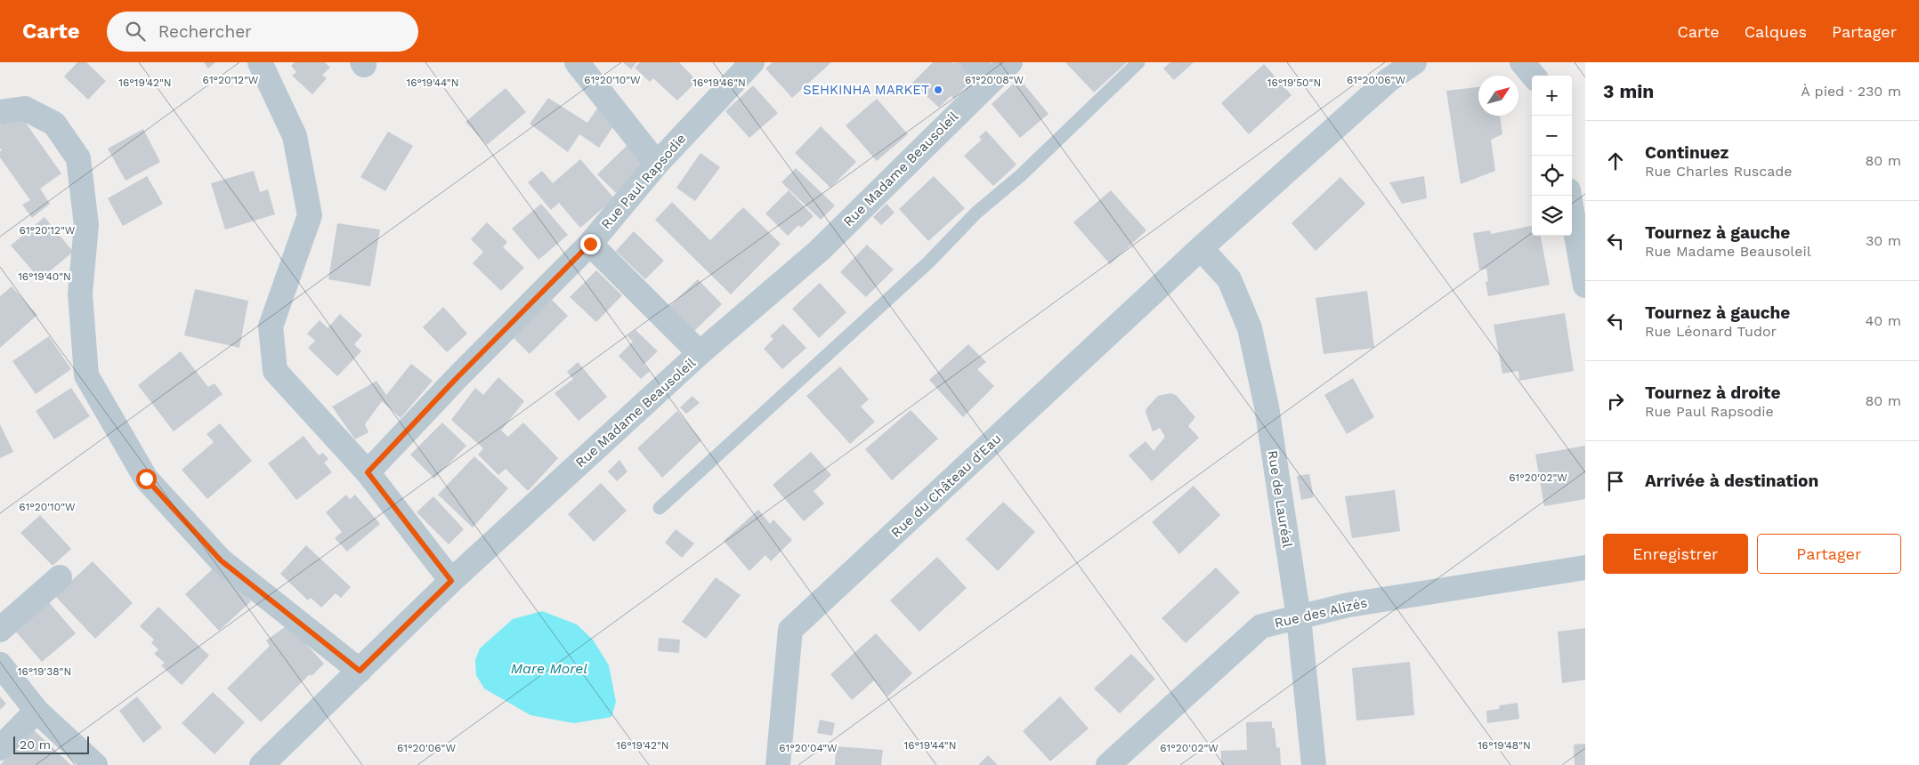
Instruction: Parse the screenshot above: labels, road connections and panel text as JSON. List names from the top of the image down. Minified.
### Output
{"streets":{"street":["Rue Madame Beausoleil","Rue Paul Rapsodie","Rue du Château d'Eau","Rue de Lauréal","Rue des Alizés"]},"crossings":[["Rue du Château d'Eau","Rue de Lauréal"],["Rue de Lauréal","Rue des Alizés"]],"water":["Mare Morel"],"places":["SEHKINHA MARKET"],"scale_bar":"20 m","north":"top right","page":{"header":"Carte","search":"Rechercher","nav":["Carte","Calques","Partager"],"heading":["3 min","À pied · 230 m"],"map_buttons":["+","−"],"list":[["Continuez","Rue Charles Ruscade","80 m"],["Tournez à gauche","Rue Madame Beausoleil","30 m"],["Tournez à gauche","Rue Léonard Tudor","40 m"],["Tournez à droite","Rue Paul Rapsodie","80 m"],"Arrivée à destination"],"buttons":["Enregistrer","Partager"],"scale":"20 m"},"coordinates":["61°20'10\"W","61°20'06\"W","61°20'12\"W","61°20'08\"W","16°19'42\"N","16°19'44\"N","16°19'50\"N","16°19'46\"N","16°19'40\"N","61°20'02\"W","16°19'38\"N","16°19'48\"N","61°20'04\"W"]}
